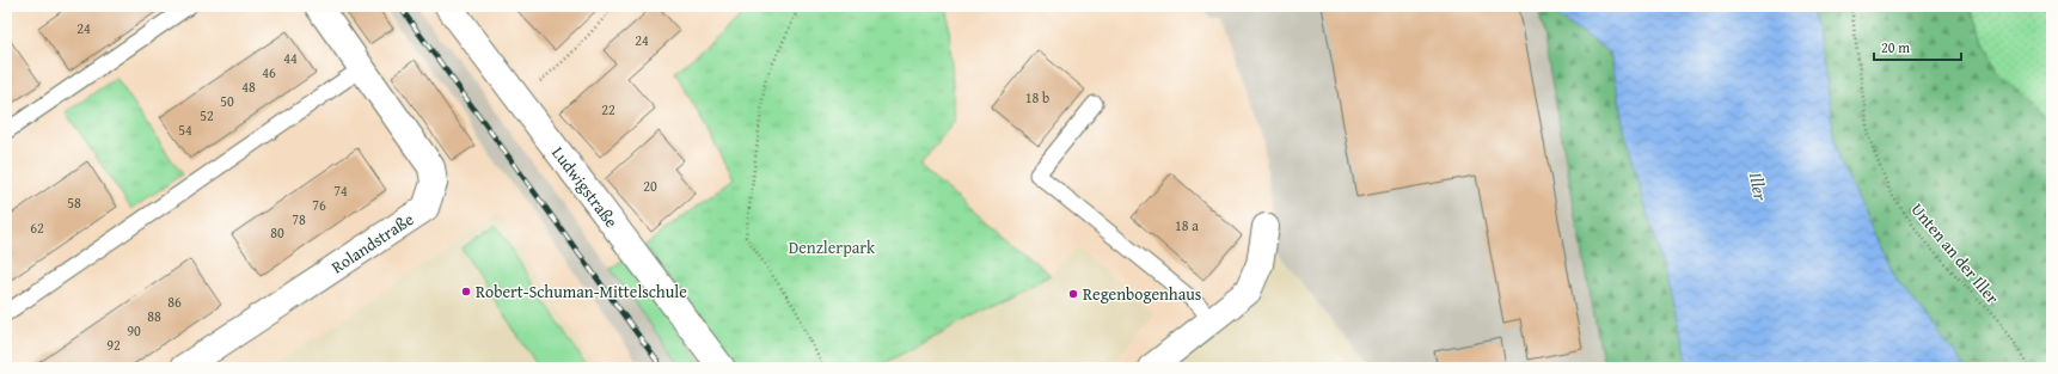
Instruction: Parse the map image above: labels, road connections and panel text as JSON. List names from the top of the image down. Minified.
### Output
{"streets":{"street":["Ludwigstraße","Rolandstraße"],"path":["Unten an der Iller"]},"water":["Iller"],"parks":["Denzlerpark"],"places":["Robert-Schuman-Mittelschule","Regenbogenhaus"],"house_numbers":["24","24","44","46","48","18 b","50","22","52","54","20","74","58","76","78","18 a","62","80","86","88","90","92"],"scale_bar":"20 m"}
